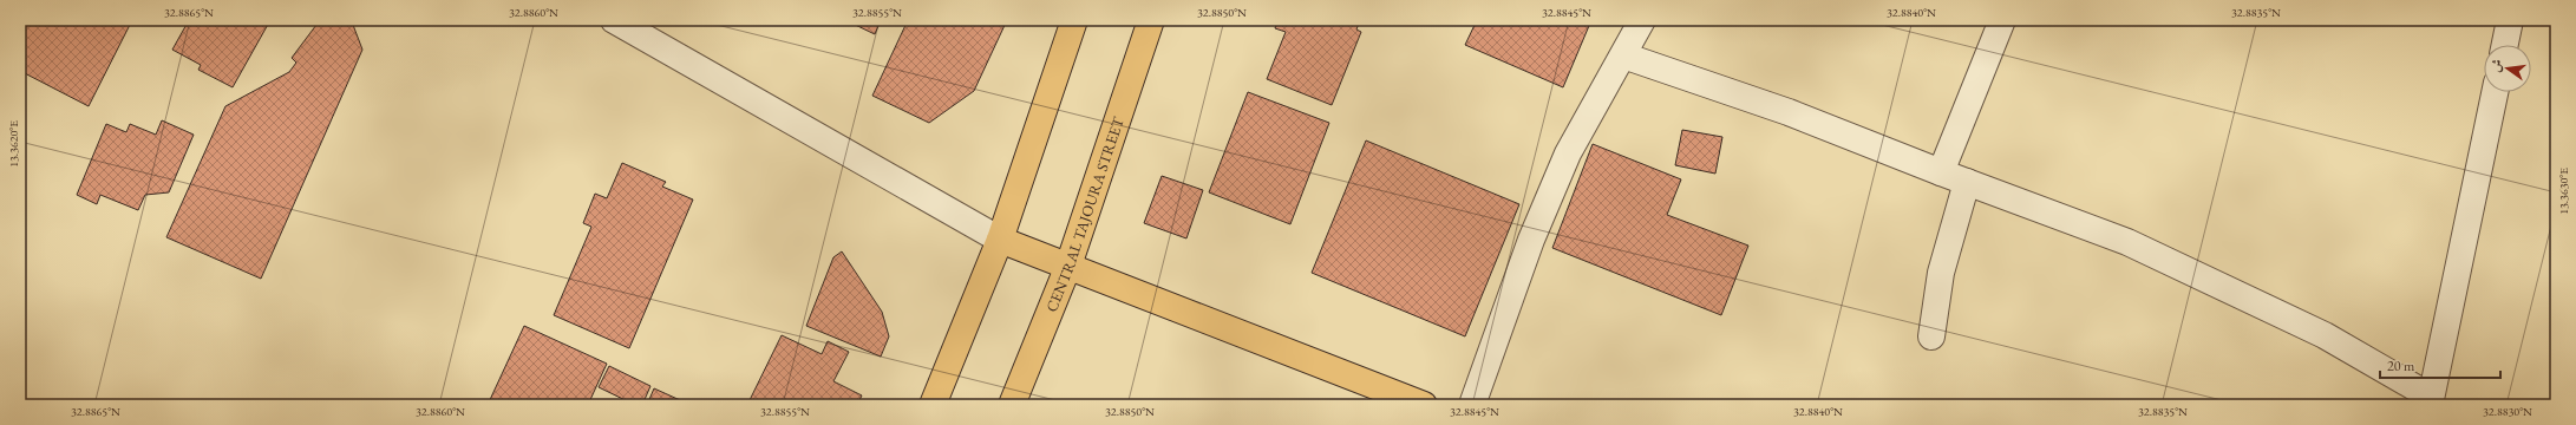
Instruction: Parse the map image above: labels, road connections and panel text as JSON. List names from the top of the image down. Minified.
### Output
{"streets":{"main road":["CENTRAL TAJOURA STREET"]},"scale_bar":"20 m","north":"left","coordinates":["32.8865°N","32.8860°N","32.8855°N","32.8850°N","32.8845°N","32.8840°N","32.8835°N","13.3620°E","13.3630°E","32.8830°N"]}
